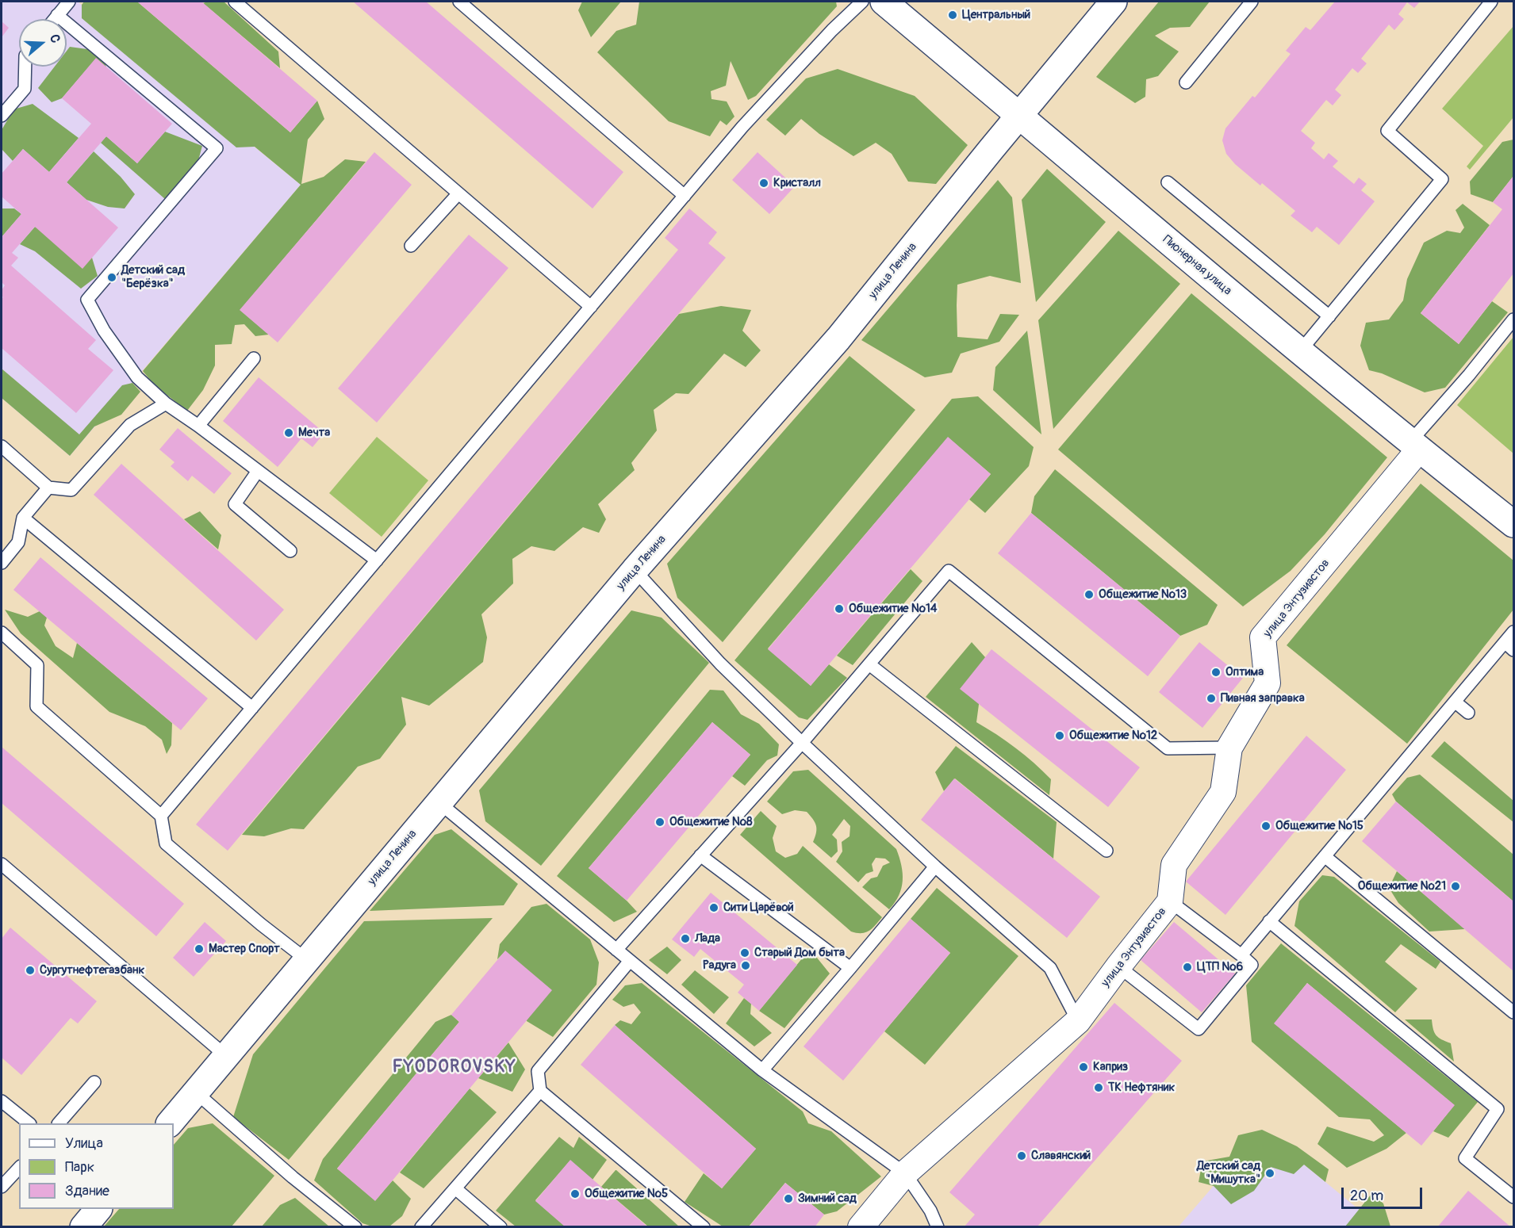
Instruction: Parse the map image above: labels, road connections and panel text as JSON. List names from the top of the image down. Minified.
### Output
{"streets":{"street":["Пионерная улица","улица Ленина","улица Энтузиастов"]},"crossings":[["Пионерная улица","улица Ленина"],["Пионерная улица","улица Энтузиастов"]],"districts":["FYODOROVSKY"],"places":["Центральный","Кристалл","Детский сад \"Берёзка\"","Мечта","Общежитие №13","Общежитие №14","Оптима","Пивная заправка","Общежитие №12","Общежитие №8","Общежитие №15","Общежитие №21","Сити Царёвой","Лада","Мастер Спорт","Старый Дом быта","Радуга","ЦТП №6","Сургутнефтегазбанк","Каприз","ТК Нефтяник","Славянский","Детский сад \"Мишутка\"","Общежитие №5","Зимний сад"],"legend":["Улица","Парк","Здание"],"scale_bar":"20 m","north":"right"}
